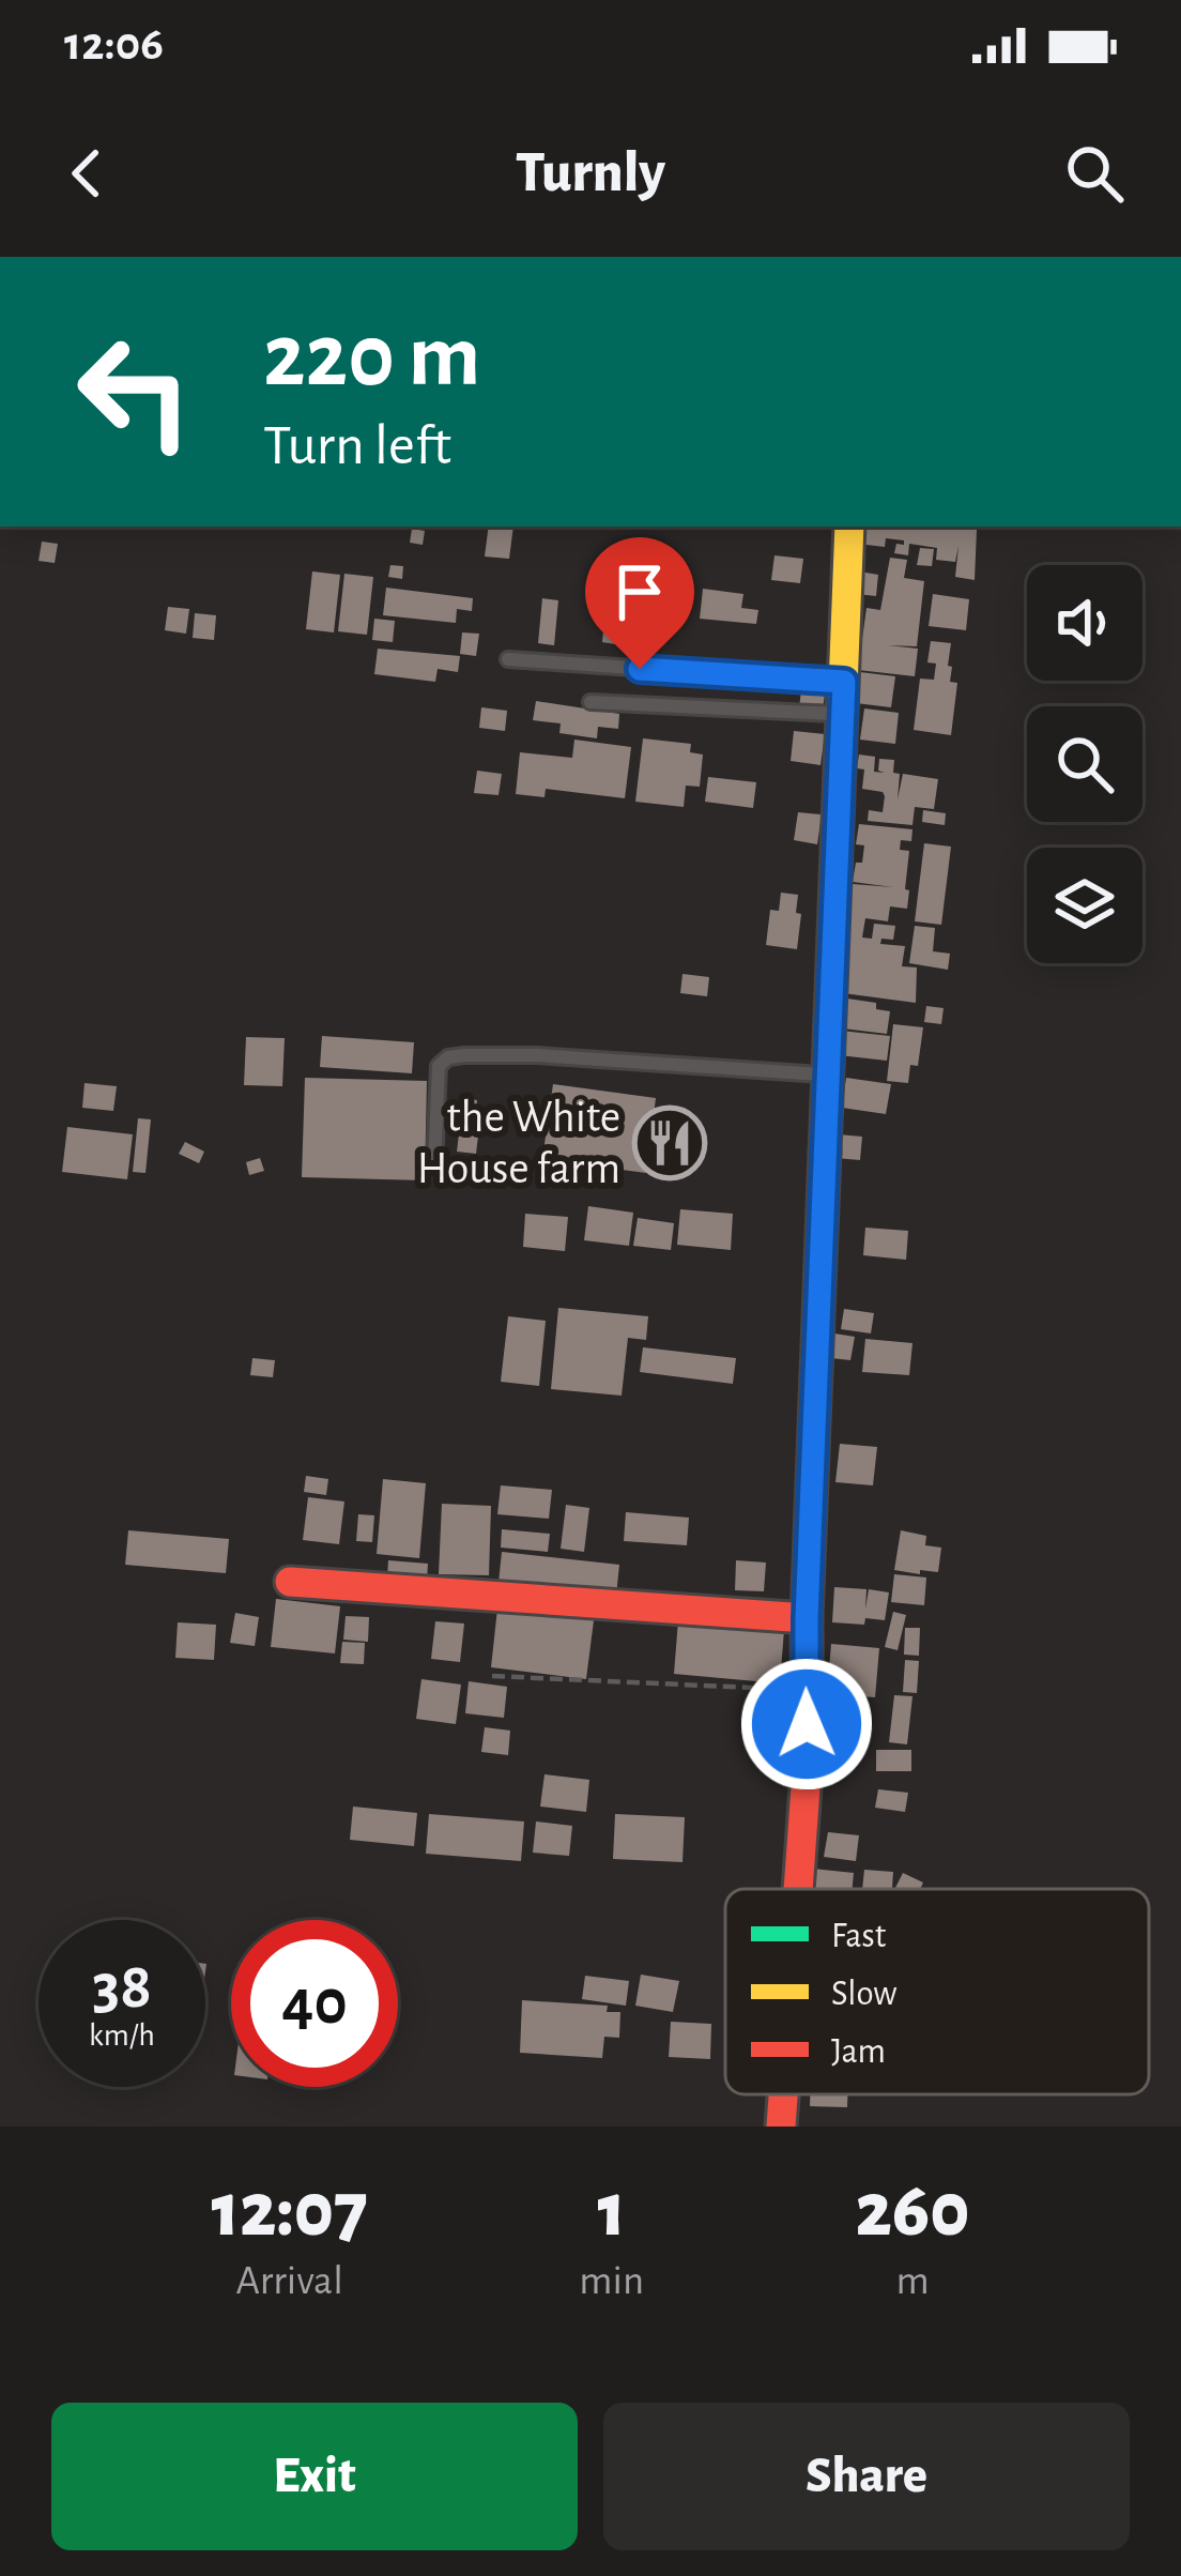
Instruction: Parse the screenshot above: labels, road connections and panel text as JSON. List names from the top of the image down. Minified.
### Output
{"places":{"restaurant":["the White House farm"]},"legend":["Fast","Slow","Jam"],"page":{"status":"12:06","header":"Turnly","turn":["220 m","Turn left"],"speed":"38 km/h","limit":"40","eta":["12:07","Arrival","1","min","260","m"],"buttons":["Exit","Share"]}}
